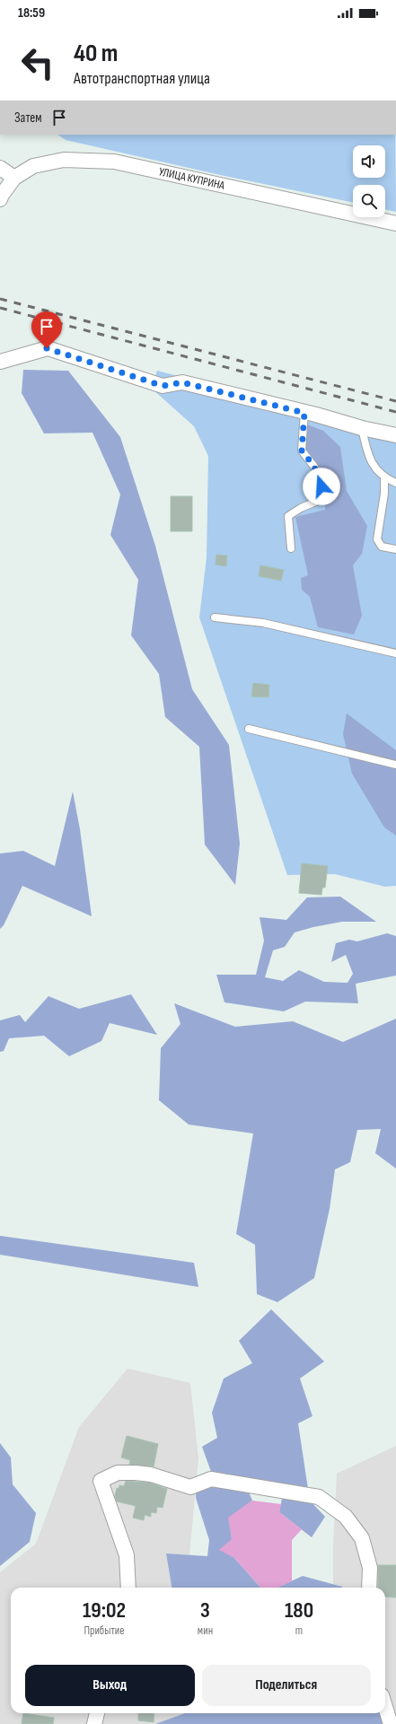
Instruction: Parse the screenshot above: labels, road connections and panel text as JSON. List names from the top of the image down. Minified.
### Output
{"streets":{"street":["УЛИЦА КУПРИНА"]},"page":{"status":"18:59","turn":["40 m","Автотранспортная улица"],"then":"Затем","eta":["19:02","Прибытие","3","мин","180","m"],"buttons":["Выход","Поделиться"]}}
